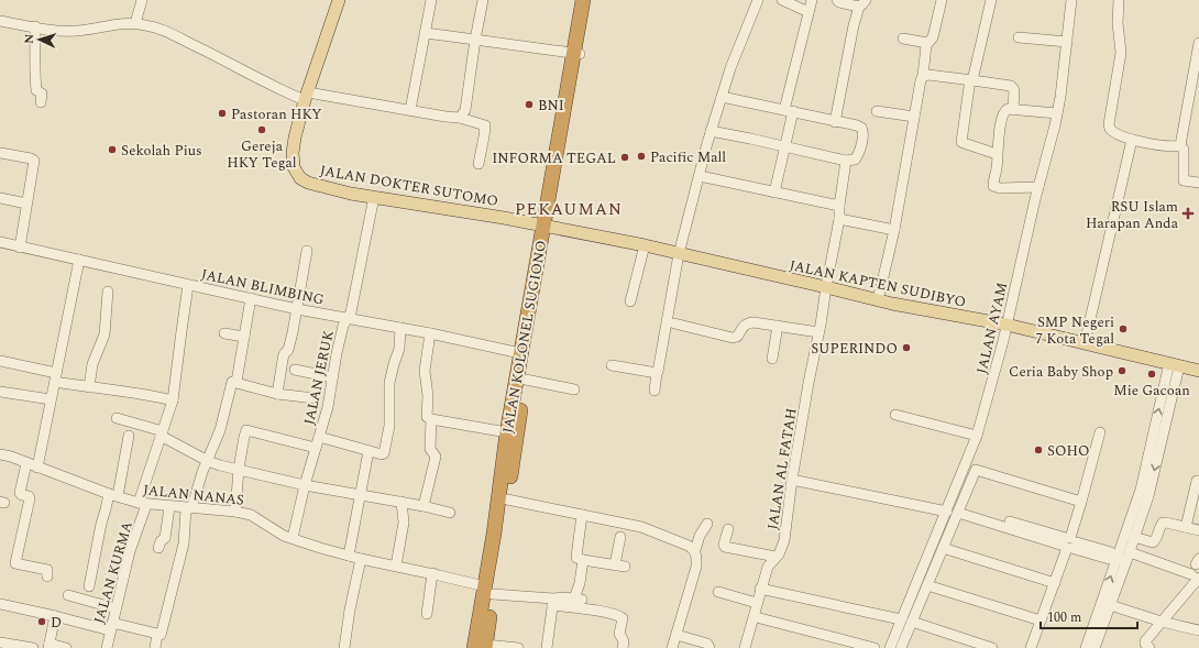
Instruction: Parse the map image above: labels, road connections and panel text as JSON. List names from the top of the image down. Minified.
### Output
{"streets":{"highway":["JALAN KOLONEL SUGIONO"],"main road":["JALAN DOKTER SUTOMO","JALAN KAPTEN SUDIBYO"],"street":["JALAN BLIMBING","JALAN AYAM","JALAN JERUK","JALAN AL FATAH","JALAN NANAS","JALAN KURMA"]},"crossings":[["JALAN DOKTER SUTOMO","JALAN KAPTEN SUDIBYO"],["JALAN DOKTER SUTOMO","JALAN KOLONEL SUGIONO"],["JALAN DOKTER SUTOMO","JALAN JERUK"],["JALAN KAPTEN SUDIBYO","JALAN AYAM"],["JALAN KAPTEN SUDIBYO","JALAN KOLONEL SUGIONO"],["JALAN KAPTEN SUDIBYO","JALAN AL FATAH"],["JALAN BLIMBING","JALAN KOLONEL SUGIONO"],["JALAN BLIMBING","JALAN JERUK"],["JALAN BLIMBING","JALAN KURMA"],["JALAN KOLONEL SUGIONO","JALAN NANAS"],["JALAN JERUK","JALAN NANAS"],["JALAN NANAS","JALAN KURMA"]],"districts":["PEKAUMAN"],"places":{"other":["BNI","Pastoran HKY","Gereja HKY Tegal","Sekolah Pius","Pacific Mall","INFORMA TEGAL","SMP Negeri 7 Kota Tegal","SUPERINDO","Ceria Baby Shop","Mie Gacoan","SOHO","D"],"health":["RSU Islam Harapan Anda"]},"scale_bar":"100 m","north":"left"}
